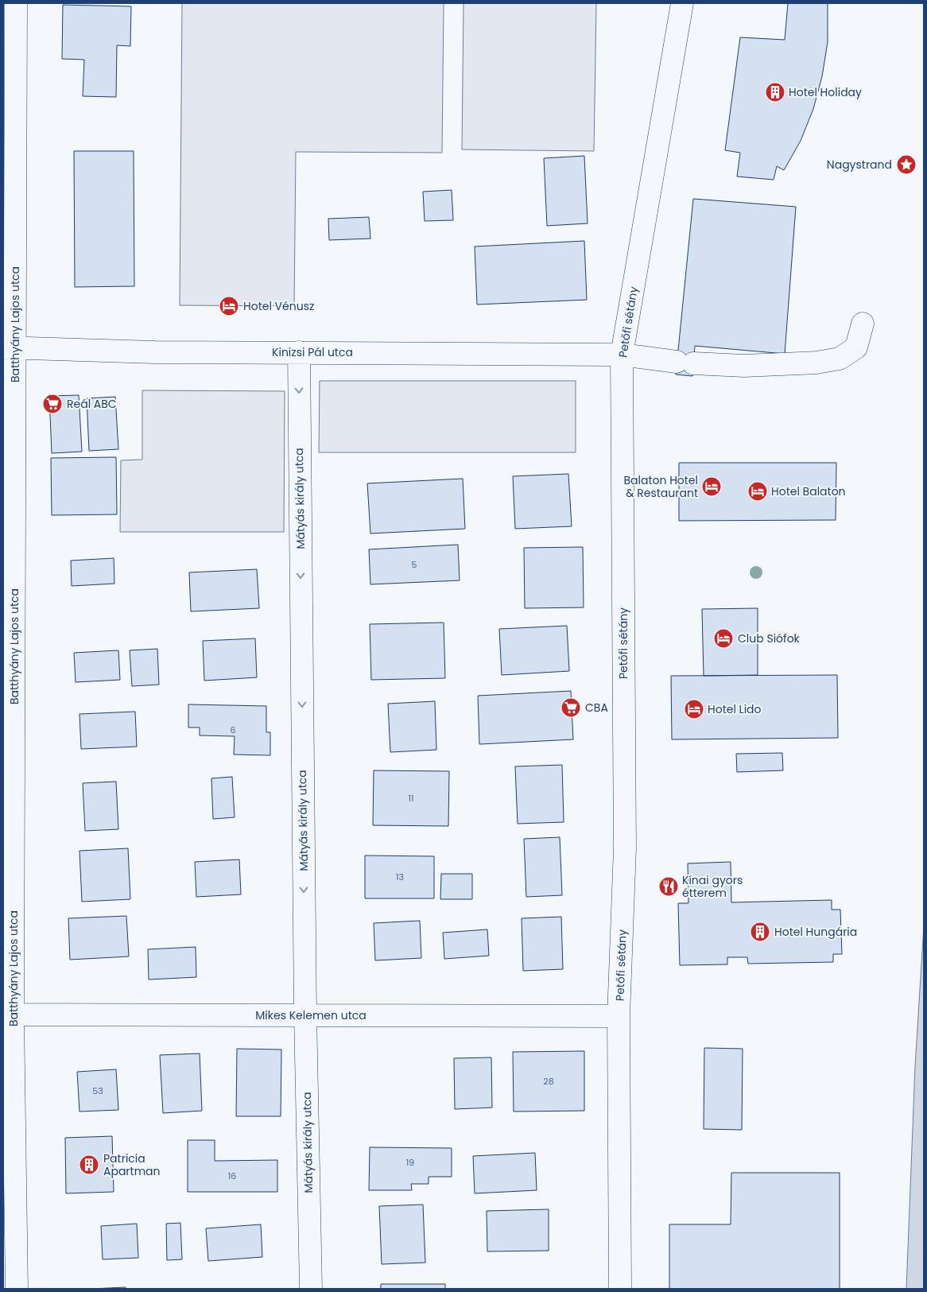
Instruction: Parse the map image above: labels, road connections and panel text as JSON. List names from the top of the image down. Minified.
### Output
{"streets":{"street":["Petőfi sétány","Batthyány Lajos utca","Kinizsi Pál utca","Mátyás király utca","Mikes Kelemen utca"]},"crossings":[["Petőfi sétány","Kinizsi Pál utca"],["Petőfi sétány","Mikes Kelemen utca"],["Batthyány Lajos utca","Kinizsi Pál utca"],["Batthyány Lajos utca","Mikes Kelemen utca"],["Kinizsi Pál utca","Mátyás király utca"],["Mátyás király utca","Mikes Kelemen utca"]],"one_way":["Mátyás király utca"],"places":{"building":["Hotel Holiday","Hotel Hungária","Patricia Apartman"],"place":["Nagystrand"],"hotel":["Hotel Vénusz","Balaton Hotel & Restaurant","Hotel Balaton","Club Siófok","Hotel Lido"],"supermarket":["Reál ABC","CBA"],"restaurant":["Kínai gyors étterem"]},"house_numbers":["5","6","11","13","28","53","19","16"]}
